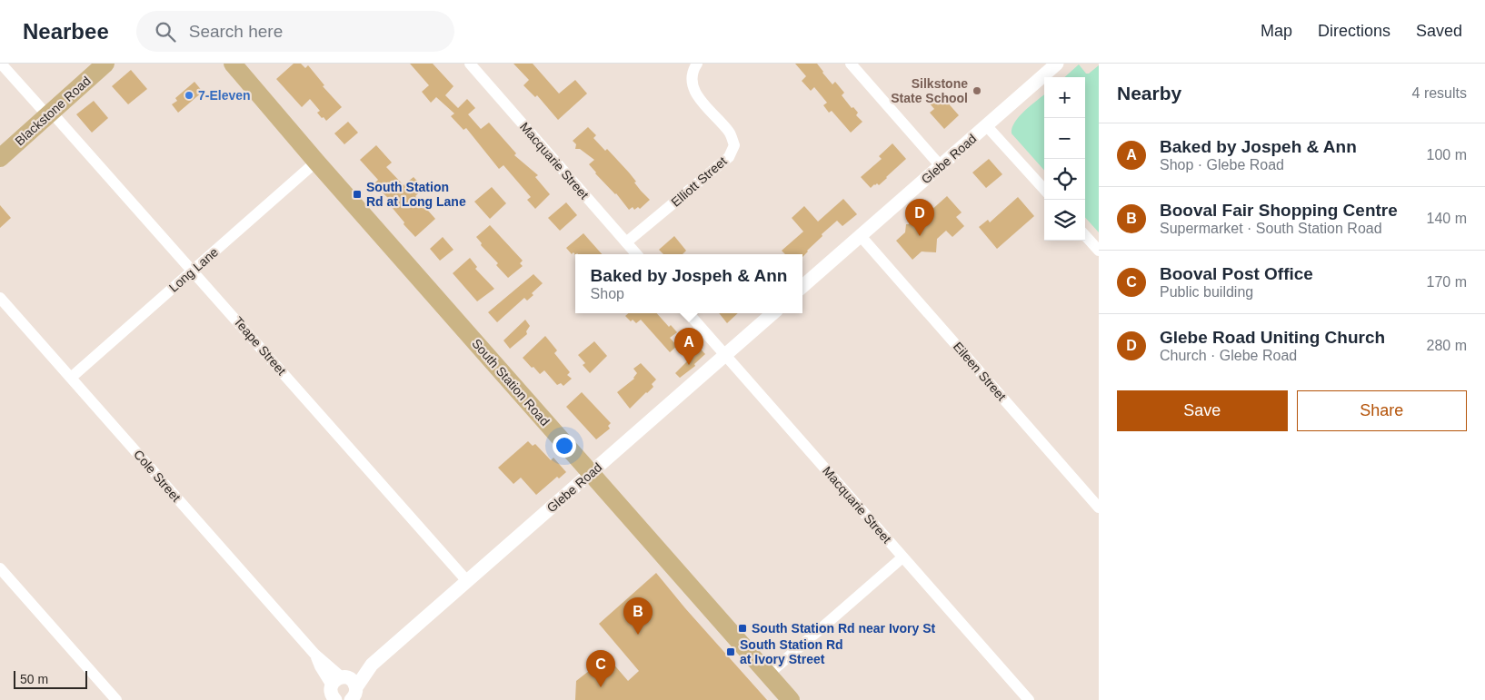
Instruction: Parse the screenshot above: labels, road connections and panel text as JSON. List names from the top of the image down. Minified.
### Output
{"streets":{"main road":["Blackstone Road","South Station Road"],"street":["Glebe Road","Macquarie Street","Elliott Street","Long Lane","Teape Street","Eileen Street","Cole Street"]},"crossings":[["Blackstone Road","Teape Street"],["Glebe Road","Macquarie Street"],["Glebe Road","Teape Street"],["Glebe Road","Eileen Street"],["Glebe Road","South Station Road"],["Glebe Road","Cole Street"],["Macquarie Street","Elliott Street"],["Long Lane","Teape Street"],["Long Lane","South Station Road"],["Long Lane","Cole Street"]],"places":{"other":["Silkstone State School","7-Eleven"],"transit":["South Station Rd at Long Lane","South Station Rd near Ivory St","South Station Rd at Ivory Street"]},"scale_bar":"50 m","page":{"header":"Nearbee","search":"Search here","nav":["Map","Directions","Saved"],"heading":["Nearby","4 results"],"map_buttons":["+","−"],"list":[{"mark":"A","name":"Baked by Jospeh & Ann","note":"Shop · Glebe Road","value":"100 m"},{"mark":"B","name":"Booval Fair Shopping Centre","note":"Supermarket · South Station Road","value":"140 m"},{"mark":"C","name":"Booval Post Office","note":"Public building","value":"170 m"},{"mark":"D","name":"Glebe Road Uniting Church","note":"Church · Glebe Road","value":"280 m"}],"pins":["D","A","B","C"],"popup":["Baked by Jospeh & Ann","Shop"],"buttons":["Save","Share"],"scale":"50 m"}}
